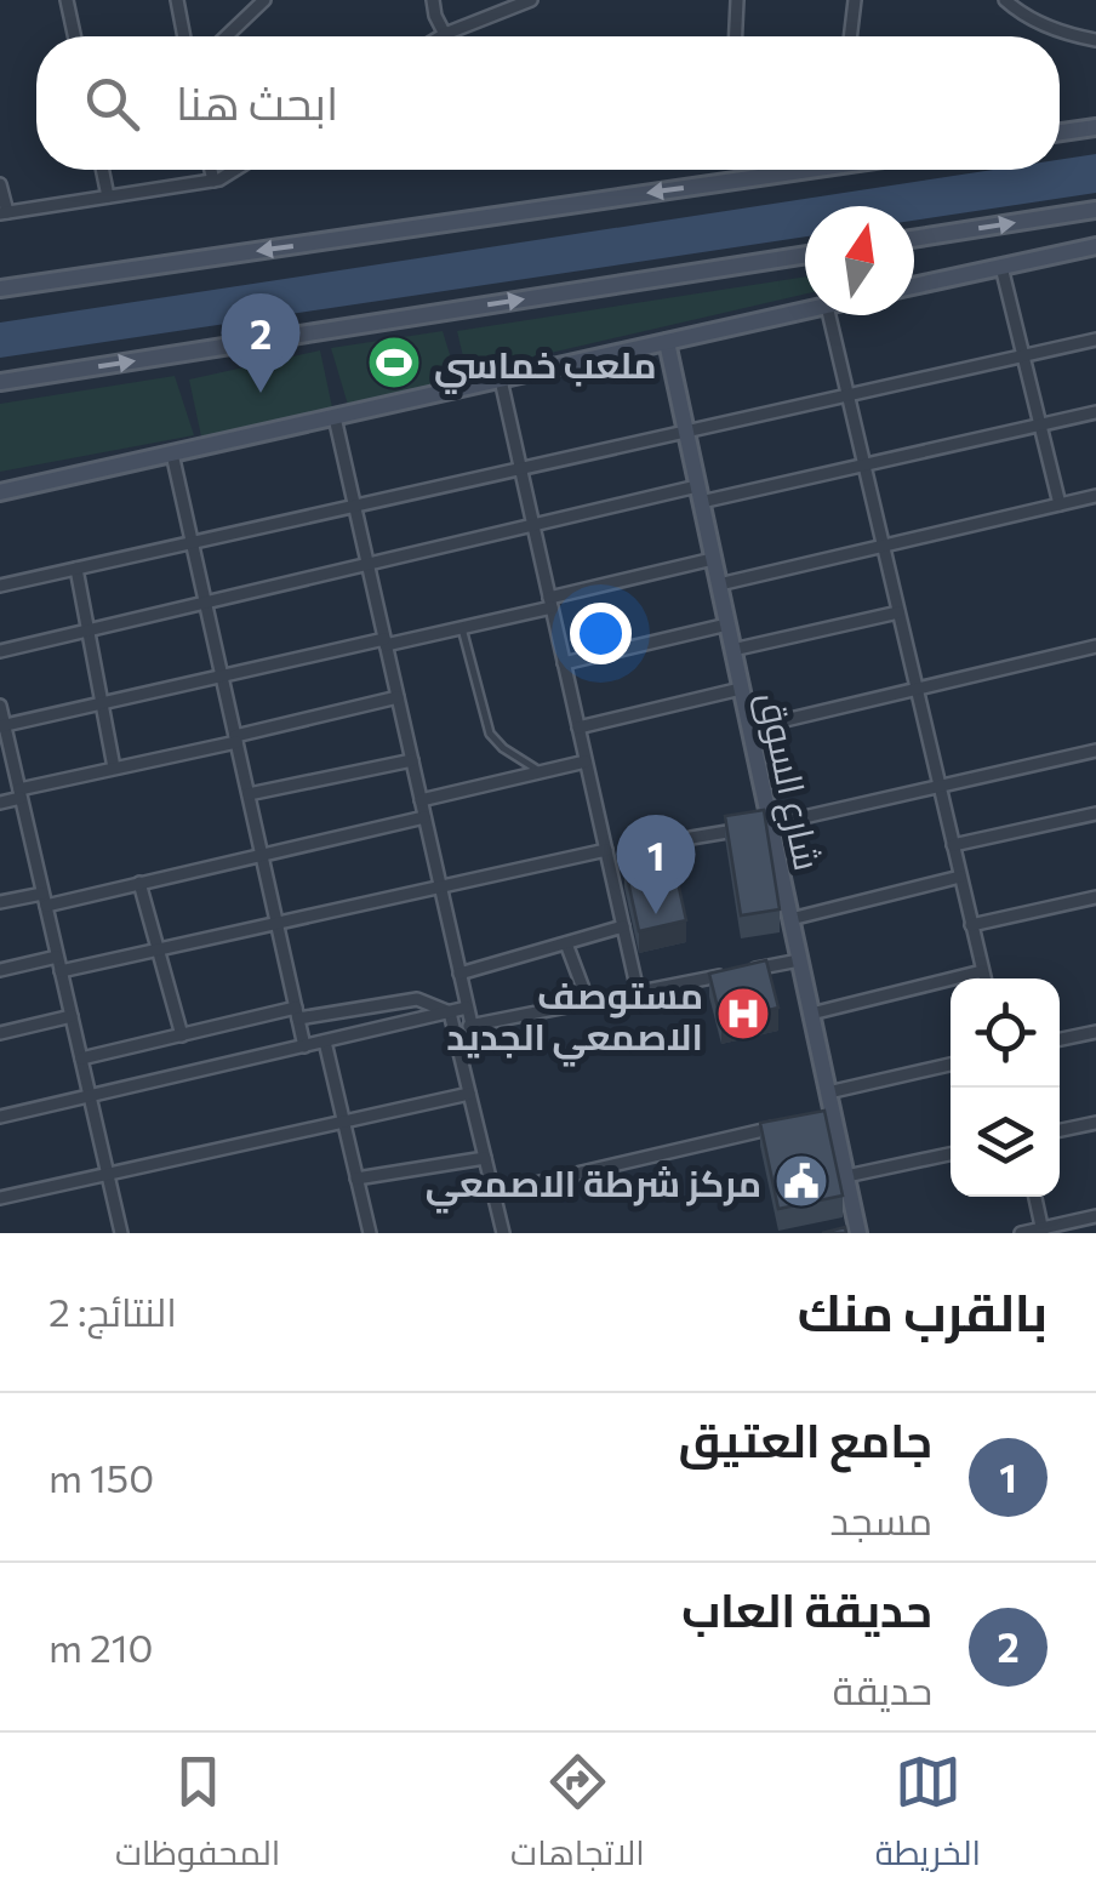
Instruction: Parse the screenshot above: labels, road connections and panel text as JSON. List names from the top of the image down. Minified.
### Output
{"streets":{"street":["شارع السوق"]},"places":{"sports":["ملعب خماسي"],"hospital":["مستوصف الاصمعي الجديد"],"public building":["مركز شرطة الاصمعي"]},"north":"top","page":{"search":"ابحث هنا","pins":["2","1"],"heading":["بالقرب منك","النتائج: 2"],"list":[{"mark":"1","name":"جامع العتيق","note":"مسجد","value":"150 m"},{"mark":"2","name":"حديقة العاب","note":"حديقة","value":"210 m"}],"nav":["الخريطة","الاتجاهات","المحفوظات"]}}
